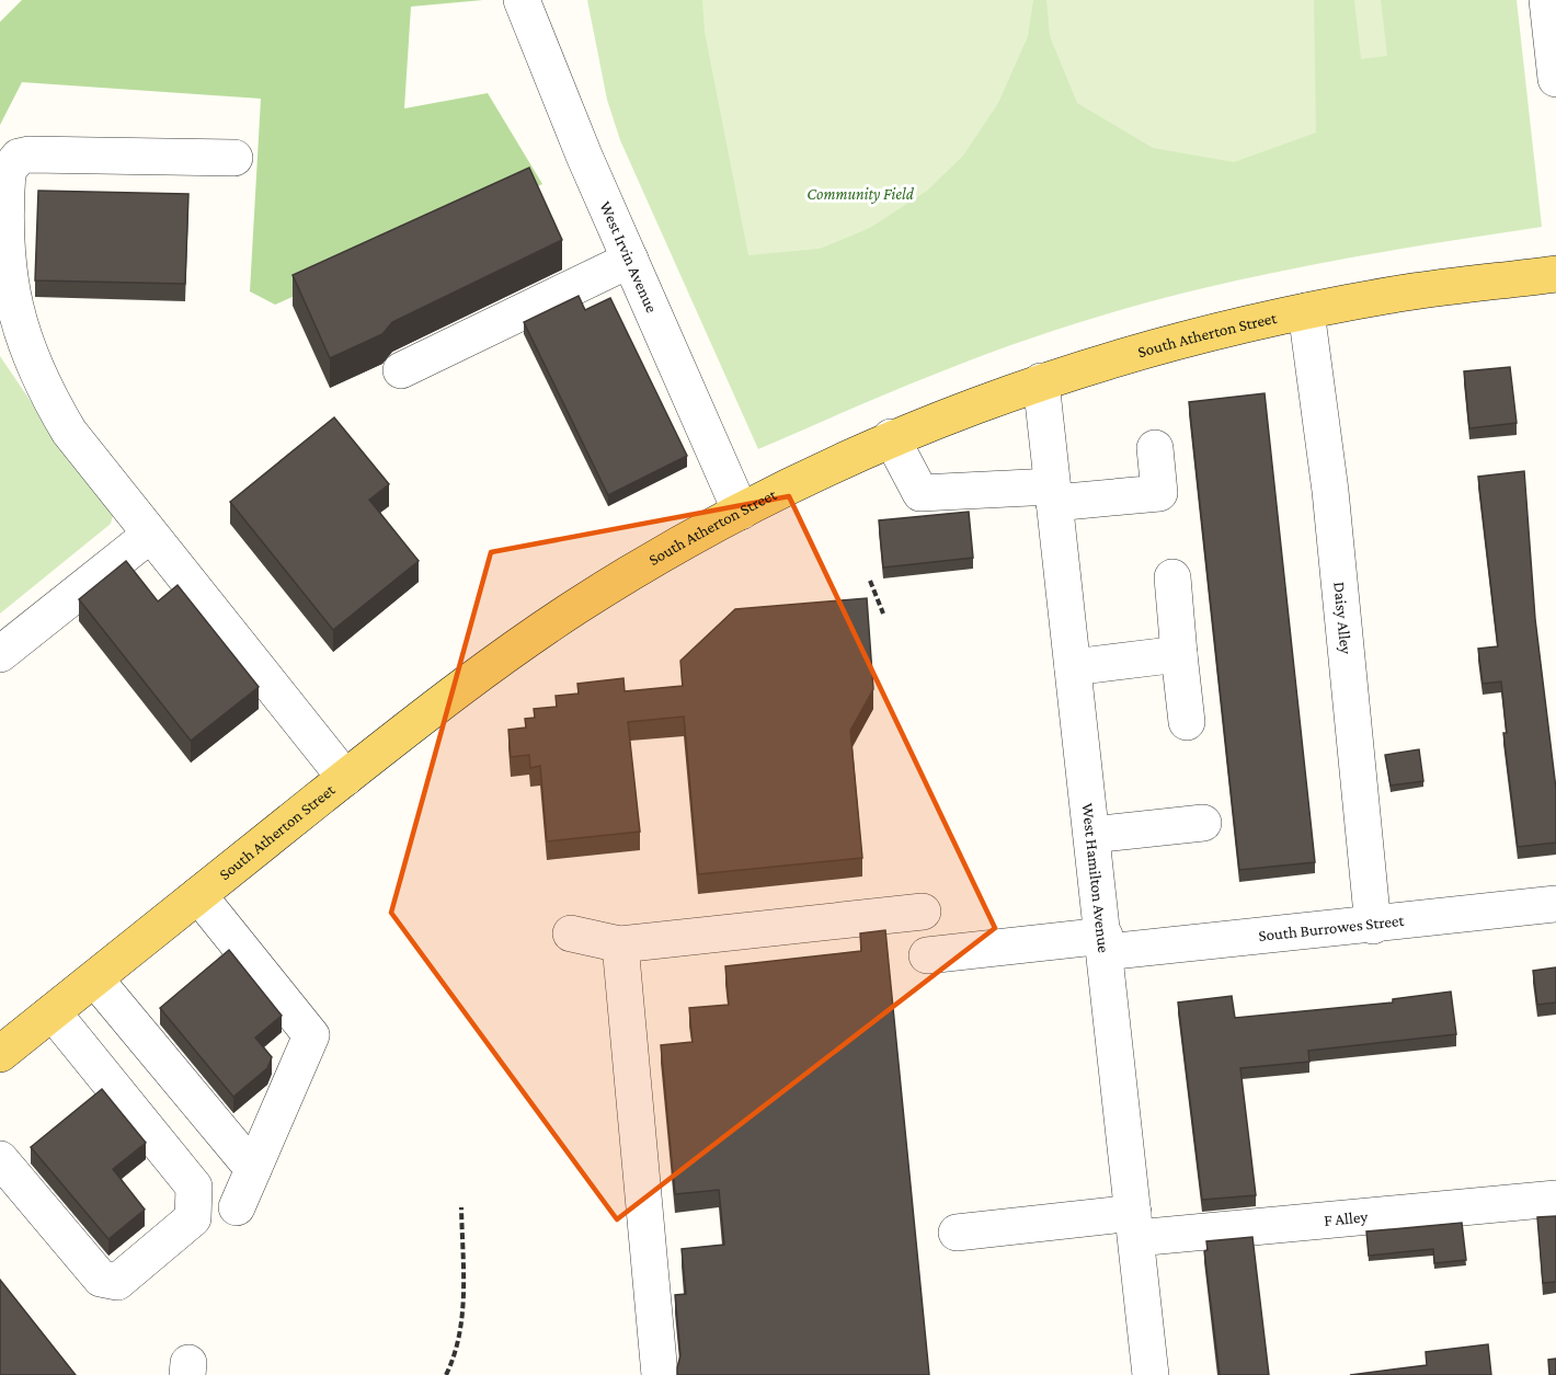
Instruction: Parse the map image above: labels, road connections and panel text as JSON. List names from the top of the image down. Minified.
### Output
{"streets":{"main road":["South Atherton Street"],"street":["West Irvin Avenue","Daisy Alley","West Hamilton Avenue","South Burrowes Street","F Alley"]},"crossings":[["West Irvin Avenue","South Atherton Street"],["South Atherton Street","Daisy Alley"],["South Atherton Street","West Hamilton Avenue"],["Daisy Alley","South Burrowes Street"],["West Hamilton Avenue","South Burrowes Street"],["West Hamilton Avenue","F Alley"]],"parks":["Community Field"]}
